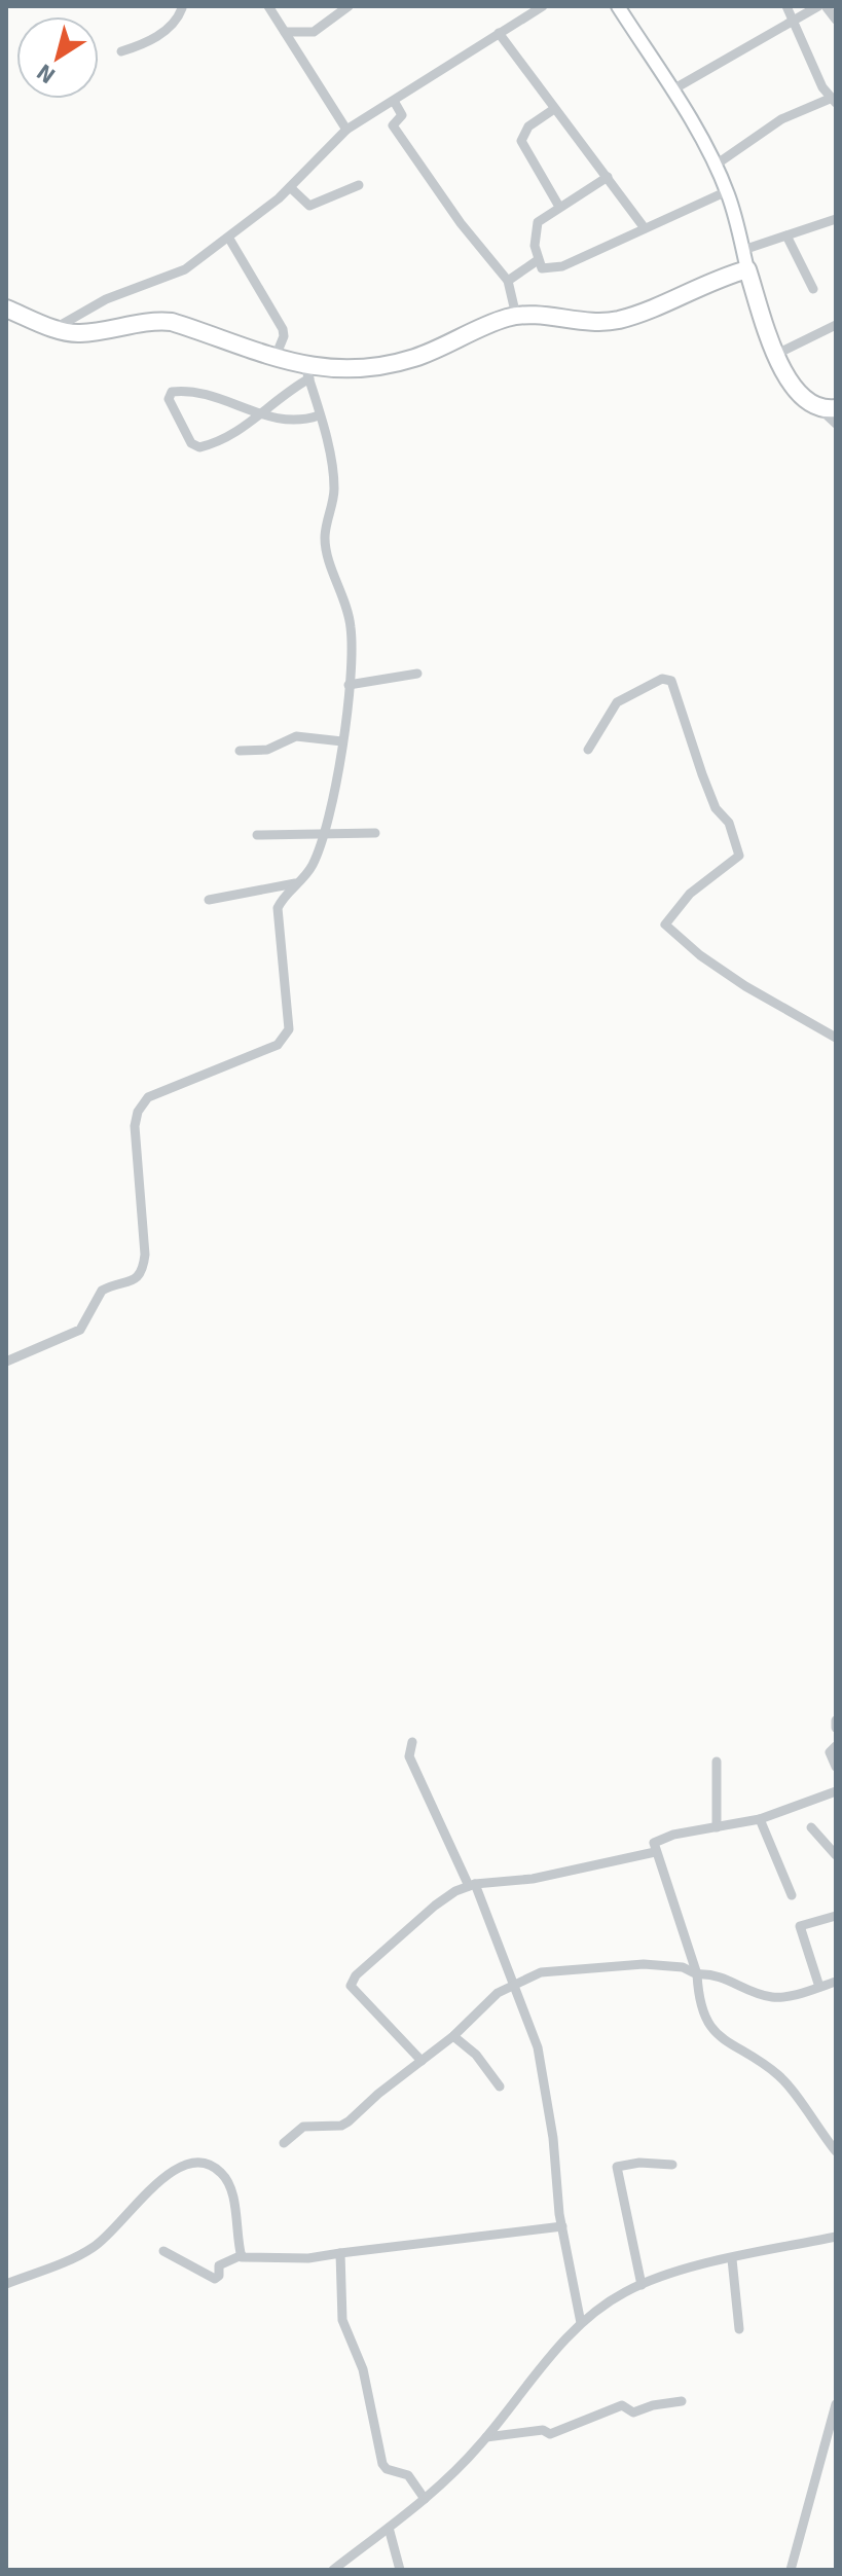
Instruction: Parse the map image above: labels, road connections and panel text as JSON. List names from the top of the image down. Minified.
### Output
{"north":"bottom left"}
